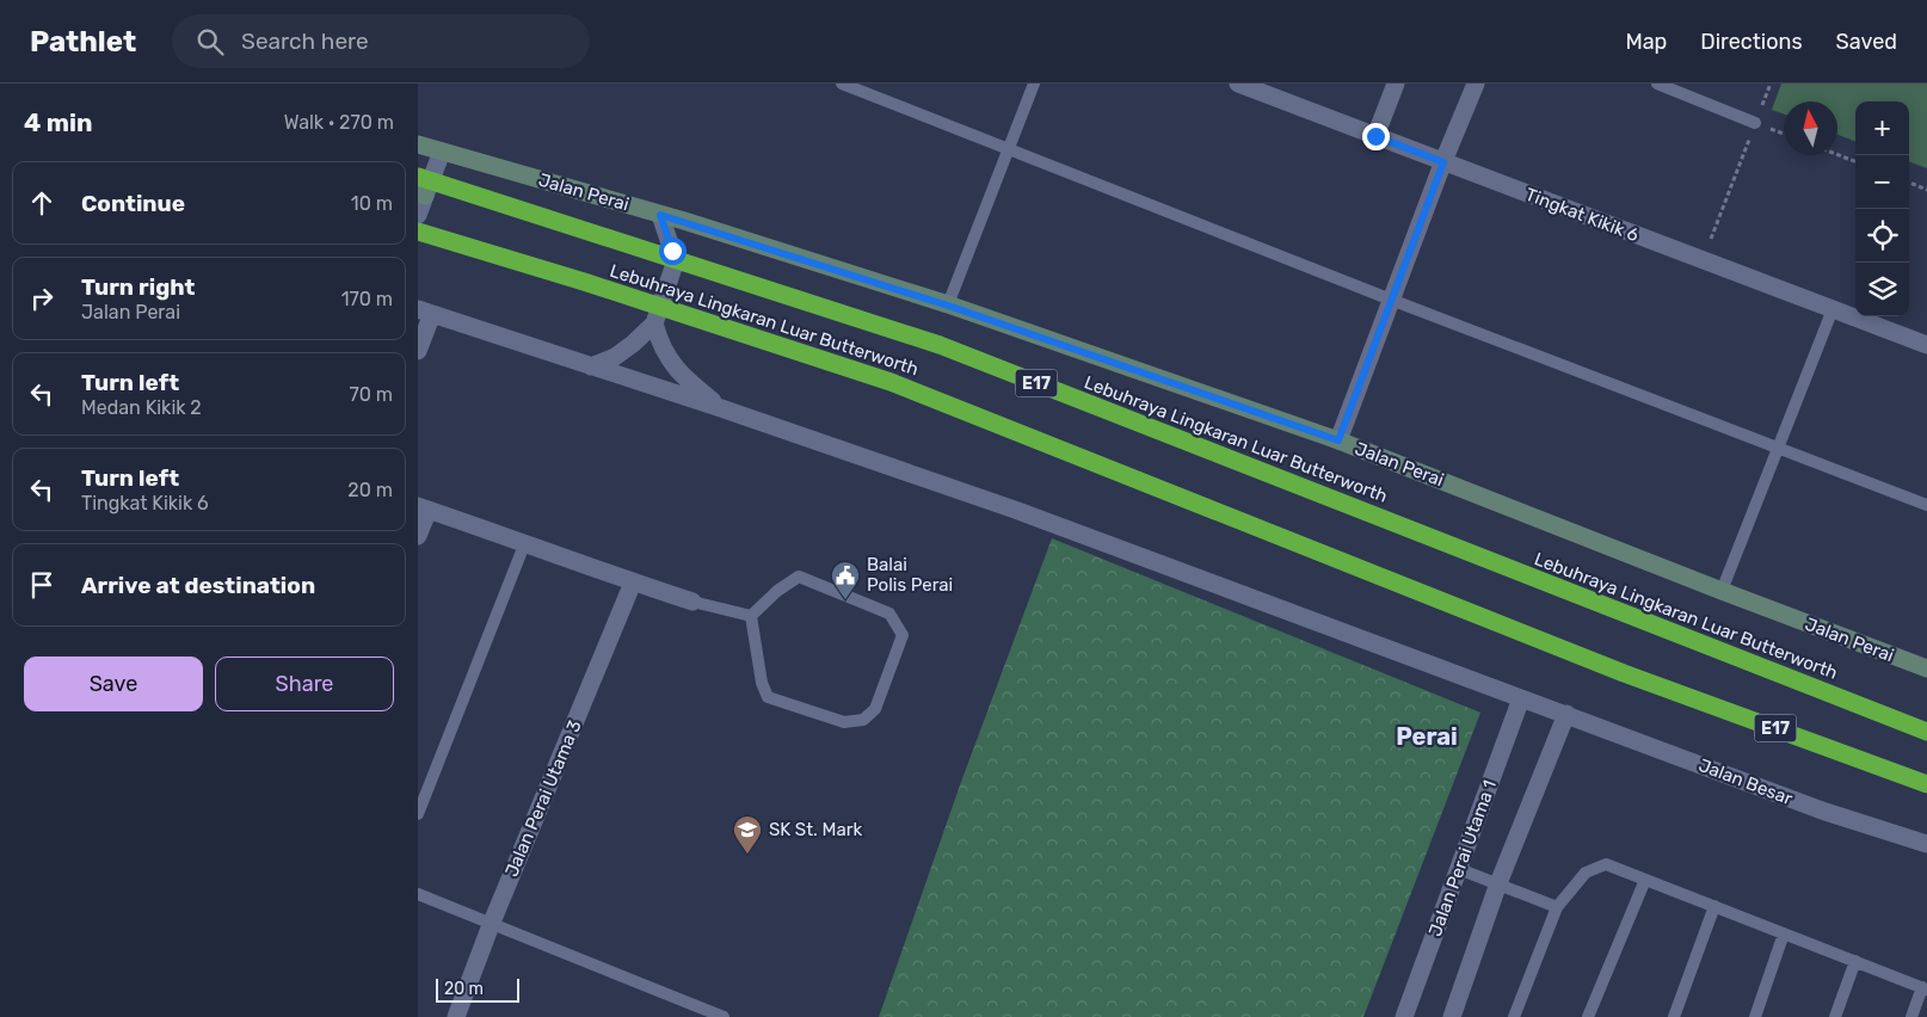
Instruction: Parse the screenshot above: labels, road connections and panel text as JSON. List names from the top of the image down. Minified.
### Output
{"streets":{"highway":["Lebuhraya Lingkaran Luar Butterworth","E17"],"street":["Jalan Perai","Tingkat Kikik 6","Jalan Besar","Jalan Perai Utama 3","Jalan Perai Utama 1"]},"crossings":[["Jalan Besar","Jalan Perai Utama 1"]],"districts":["Perai"],"places":{"public building":["Balai Polis Perai"],"school or university":["SK St. Mark"]},"scale_bar":"20 m","north":"top","page":{"header":"Pathlet","search":"Search here","nav":["Map","Directions","Saved"],"heading":["4 min","Walk · 270 m"],"map_buttons":["+","−"],"list":[["Continue","10 m"],["Turn right","Jalan Perai","170 m"],["Turn left","Medan Kikik 2","70 m"],["Turn left","Tingkat Kikik 6","20 m"],"Arrive at destination"],"buttons":["Save","Share"],"scale":"20 m"}}
